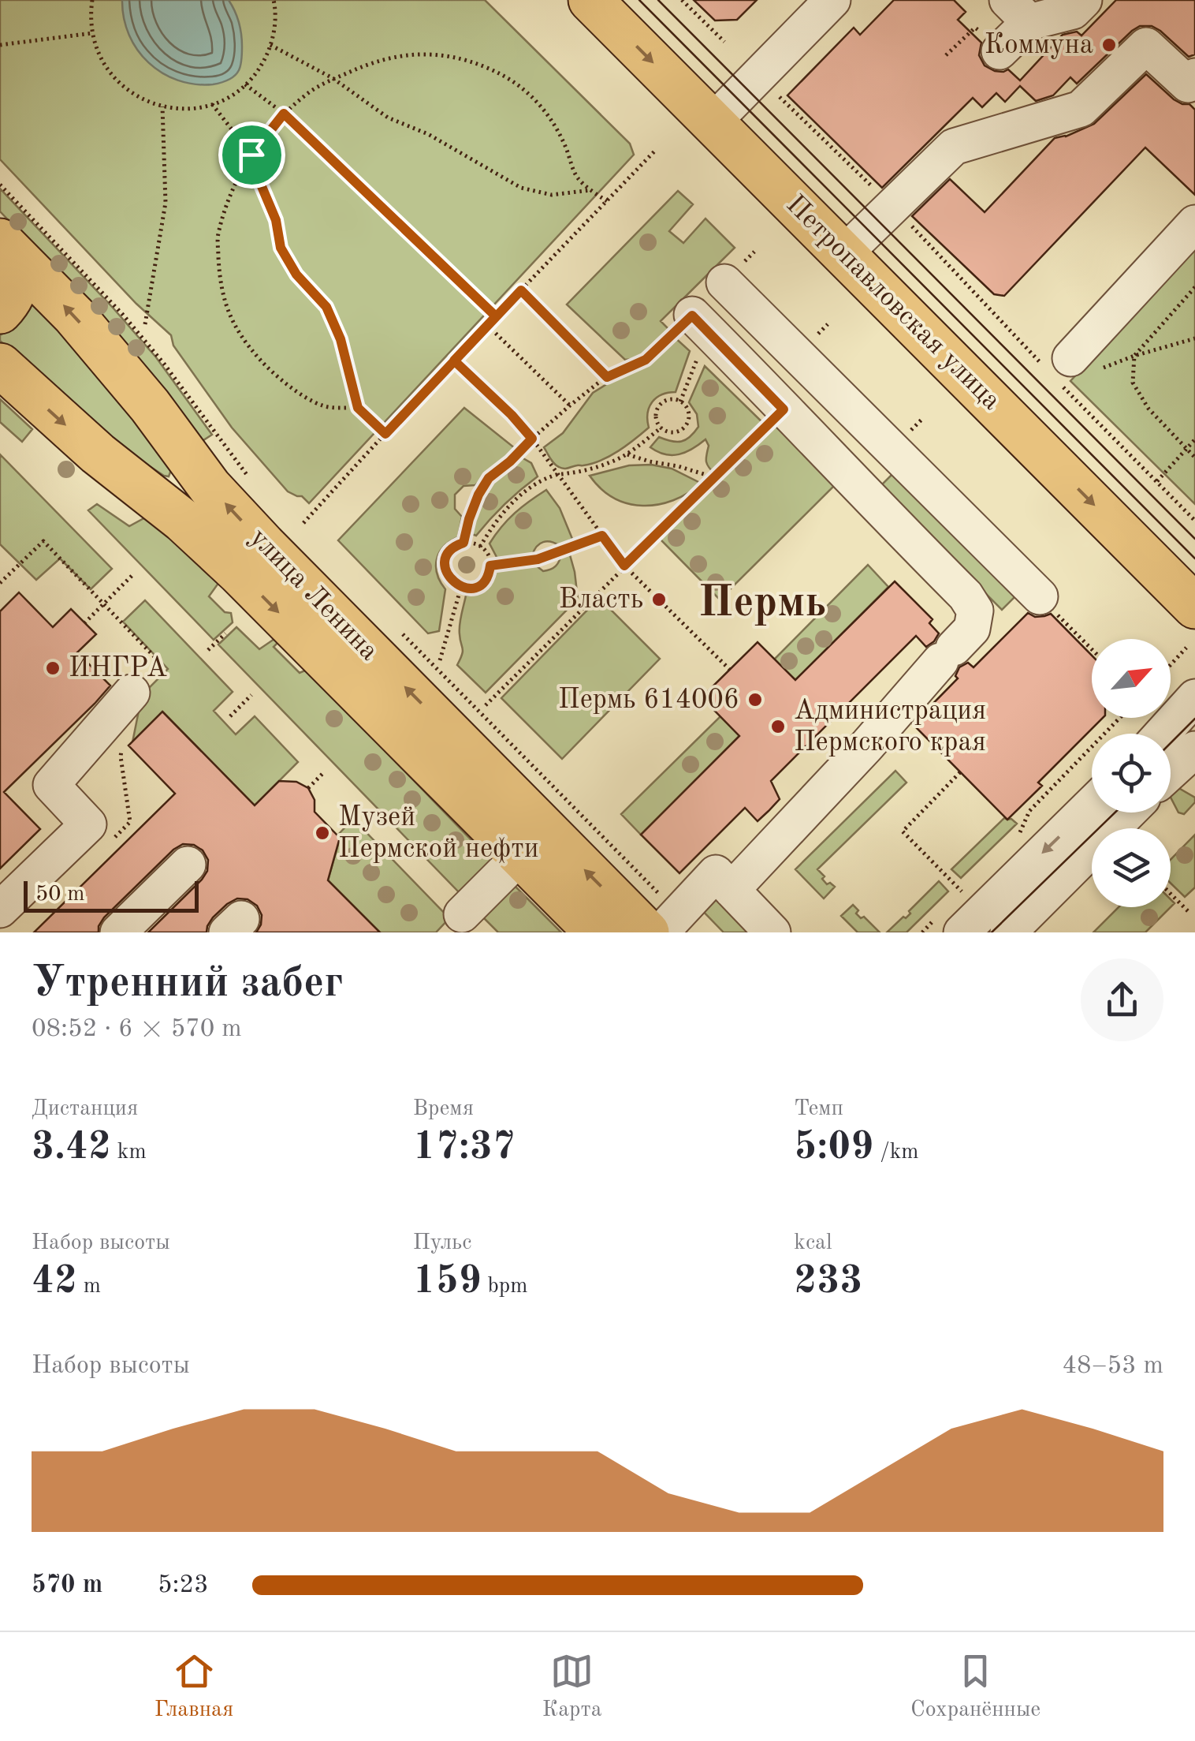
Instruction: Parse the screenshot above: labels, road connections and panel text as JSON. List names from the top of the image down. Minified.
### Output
{"streets":{"main road":["Петропавловская улица","улица Ленина"]},"one_way":["Петропавловская улица"],"districts":["Пермь"],"places":["Коммуна","Власть","ИНГРА","Пермь 614006","Администрация Пермского края","Музей Пермской нефти"],"scale_bar":"50 m","north":"top right","page":{"scale":"50 m","heading":["Утренний забег","08:52 · 6 × 570 m"],"stats":[["Дистанция","3.42 km"],["Время","17:37"],["Темп","5:09 /km"],["Набор высоты","42 m"],["Пульс","159 bpm"],["kcal","233"]],"chart":["Набор высоты","48–53 m"],"list":[{"name":"570 m","note":"5:23"}],"tabs":["Главная","Карта","Сохранённые"]}}
